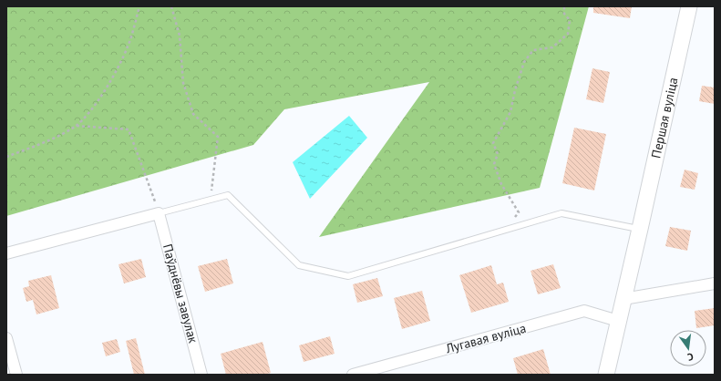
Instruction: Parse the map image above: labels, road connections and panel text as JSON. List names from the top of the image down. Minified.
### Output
{"streets":{"main road":["Першая вуліца"],"street":["Паўднёвы завулак","Лугавая вуліца"]},"crossings":[["Першая вуліца","Лугавая вуліца"]],"north":"bottom"}
